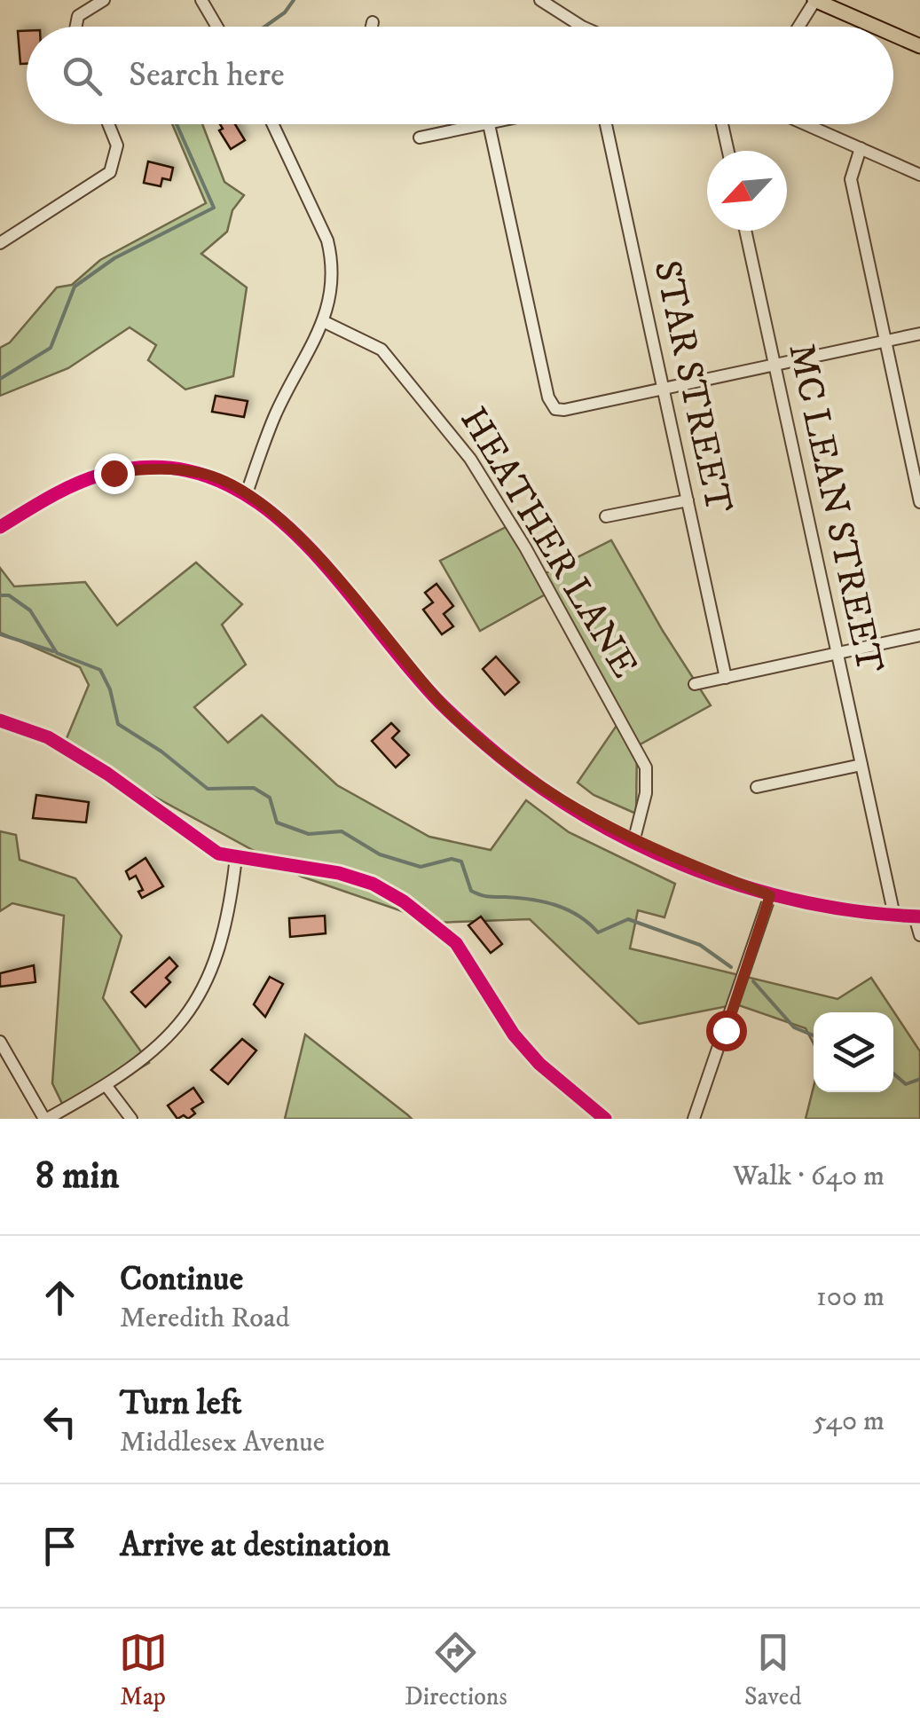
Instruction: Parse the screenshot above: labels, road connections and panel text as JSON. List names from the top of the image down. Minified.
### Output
{"streets":{"street":["STAR STREET","MC LEAN STREET","HEATHER LANE"]},"north":"bottom left","page":{"search":"Search here","heading":["8 min","Walk · 640 m"],"list":[["Continue","Meredith Road","100 m"],["Turn left","Middlesex Avenue","540 m"],"Arrive at destination"],"nav":["Map","Directions","Saved"]}}
